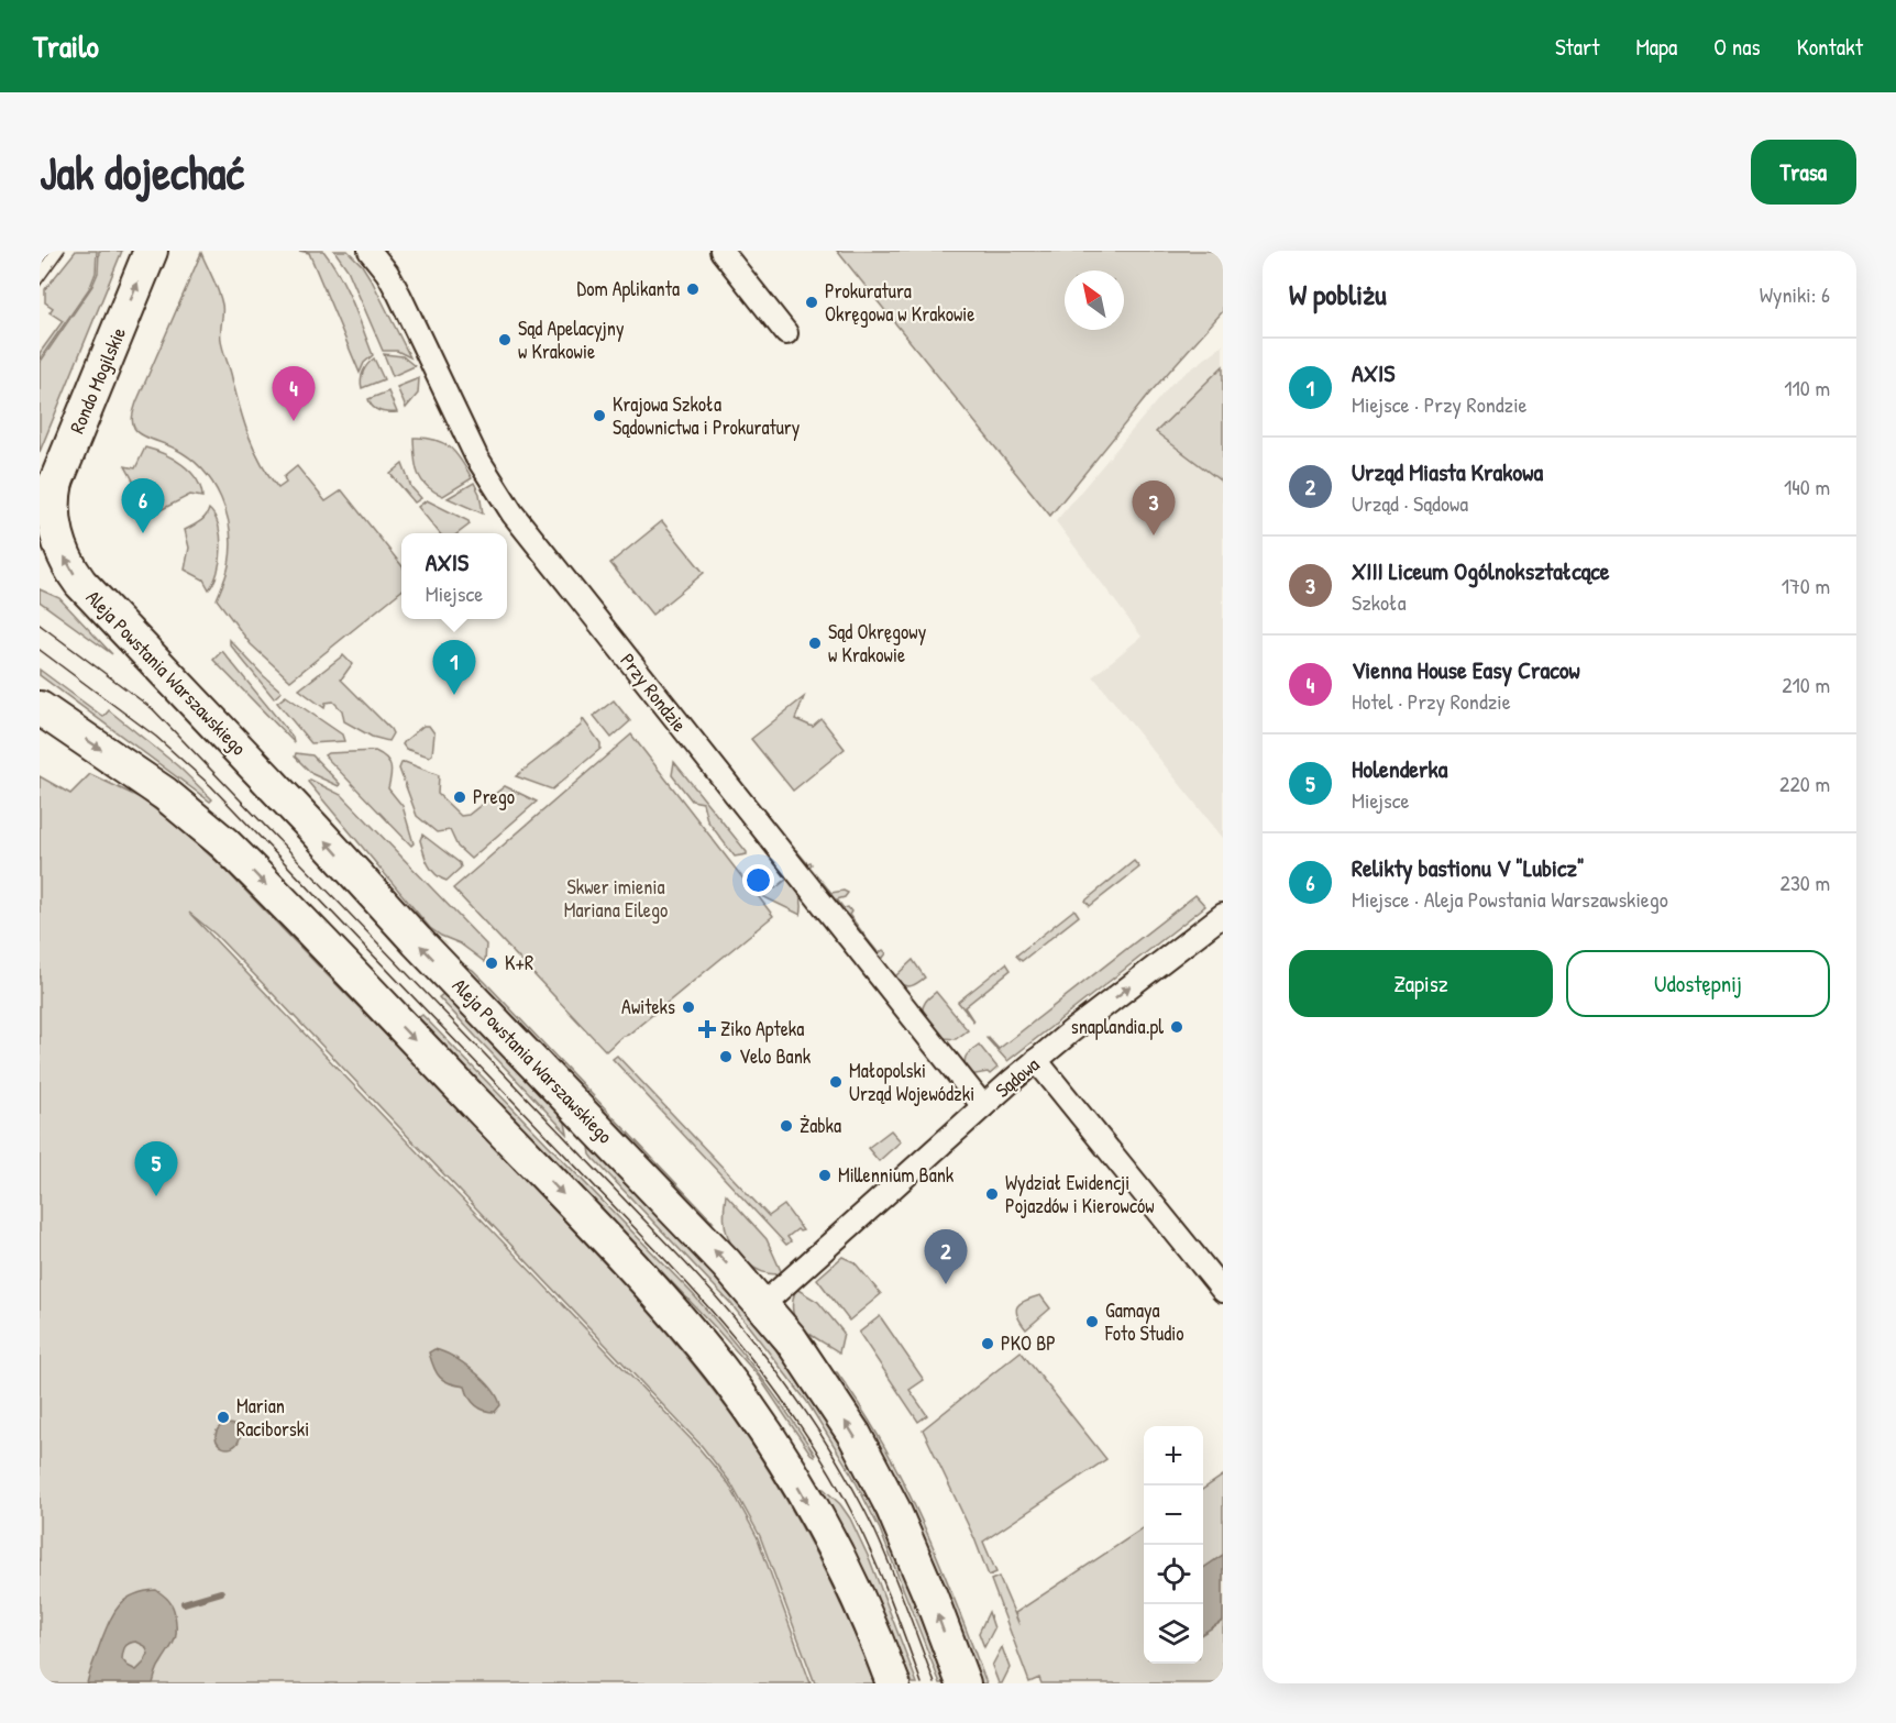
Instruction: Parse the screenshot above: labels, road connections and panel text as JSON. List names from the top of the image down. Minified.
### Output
{"streets":{"main road":["Rondo Mogilskie","Aleja Powstania Warszawskiego"],"street":["Przy Rondzie","Sądowa"]},"crossings":[["Rondo Mogilskie","Aleja Powstania Warszawskiego"],["Aleja Powstania Warszawskiego","Sądowa"],["Przy Rondzie","Sądowa"]],"one_way":["Rondo Mogilskie","Sądowa"],"parks":["Skwer imienia Mariana Eilego"],"places":{"other":["Dom Aplikanta","Prokuratura Okręgowa w Krakowie","Sąd Apelacyjny w Krakowie","Krajowa Szkoła Sądownictwa i Prokuratury","Sąd Okręgowy w Krakowie","Prego","K+R","Awiteks","snaplandia.pl","Velo Bank","Małopolski Urząd Wojewódzki","Żabka","Millennium Bank","Wydział Ewidencji Pojazdów i Kierowców","Gamaya Foto Studio","PKO BP","Marian Raciborski"],"health":["Ziko Apteka"]},"north":"top left","page":{"header":"Trailo","nav":["Start","Mapa","O nas","Kontakt"],"buttons":["Trasa",["Zapisz","Udostępnij"]],"title":"Jak dojechać","heading":["W pobliżu","Wyniki: 6"],"list":[{"mark":"1","name":"AXIS","note":"Miejsce · Przy Rondzie","value":"110 m"},{"mark":"2","name":"Urząd Miasta Krakowa","note":"Urząd · Sądowa","value":"140 m"},{"mark":"3","name":"XIII Liceum Ogólnokształcące","note":"Szkoła","value":"170 m"},{"mark":"4","name":"Vienna House Easy Cracow","note":"Hotel · Przy Rondzie","value":"210 m"},{"mark":"5","name":"Holenderka","note":"Miejsce","value":"220 m"},{"mark":"6","name":"Relikty bastionu V \"Lubicz\"","note":"Miejsce · Aleja Powstania Warszawskiego","value":"230 m"}],"pins":["4","6","3","1","5","2"],"popup":["AXIS","Miejsce"],"map_buttons":["+","−"]}}
